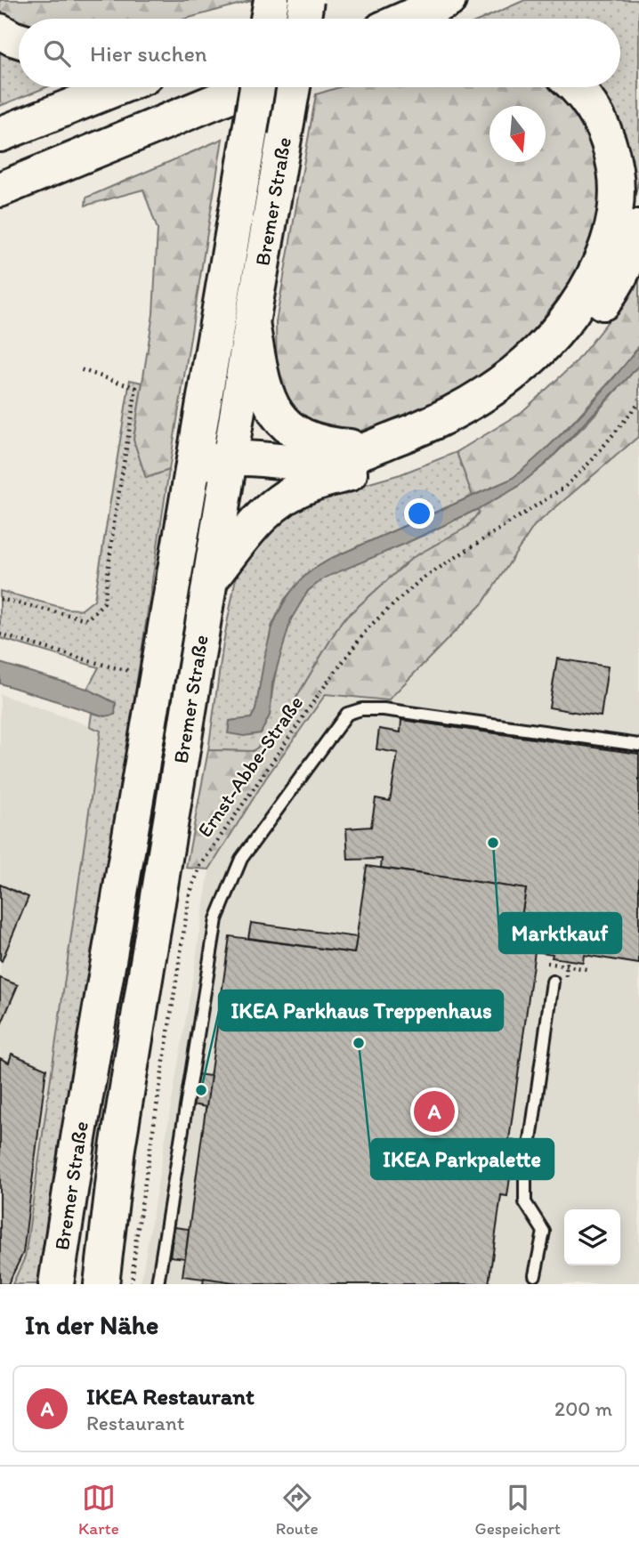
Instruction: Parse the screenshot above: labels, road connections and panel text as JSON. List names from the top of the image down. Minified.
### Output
{"streets":{"main road":["Bremer Straße"],"path":["Ernst-Abbe-Straße"]},"places":["Marktkauf","IKEA Parkpalette","IKEA Parkhaus Treppenhaus"],"north":"bottom","page":{"search":"Hier suchen","pins":"A","heading":"In der Nähe","list":[{"mark":"A","name":"IKEA Restaurant","note":"Restaurant","value":"200 m"}],"nav":["Karte","Route","Gespeichert"]}}
